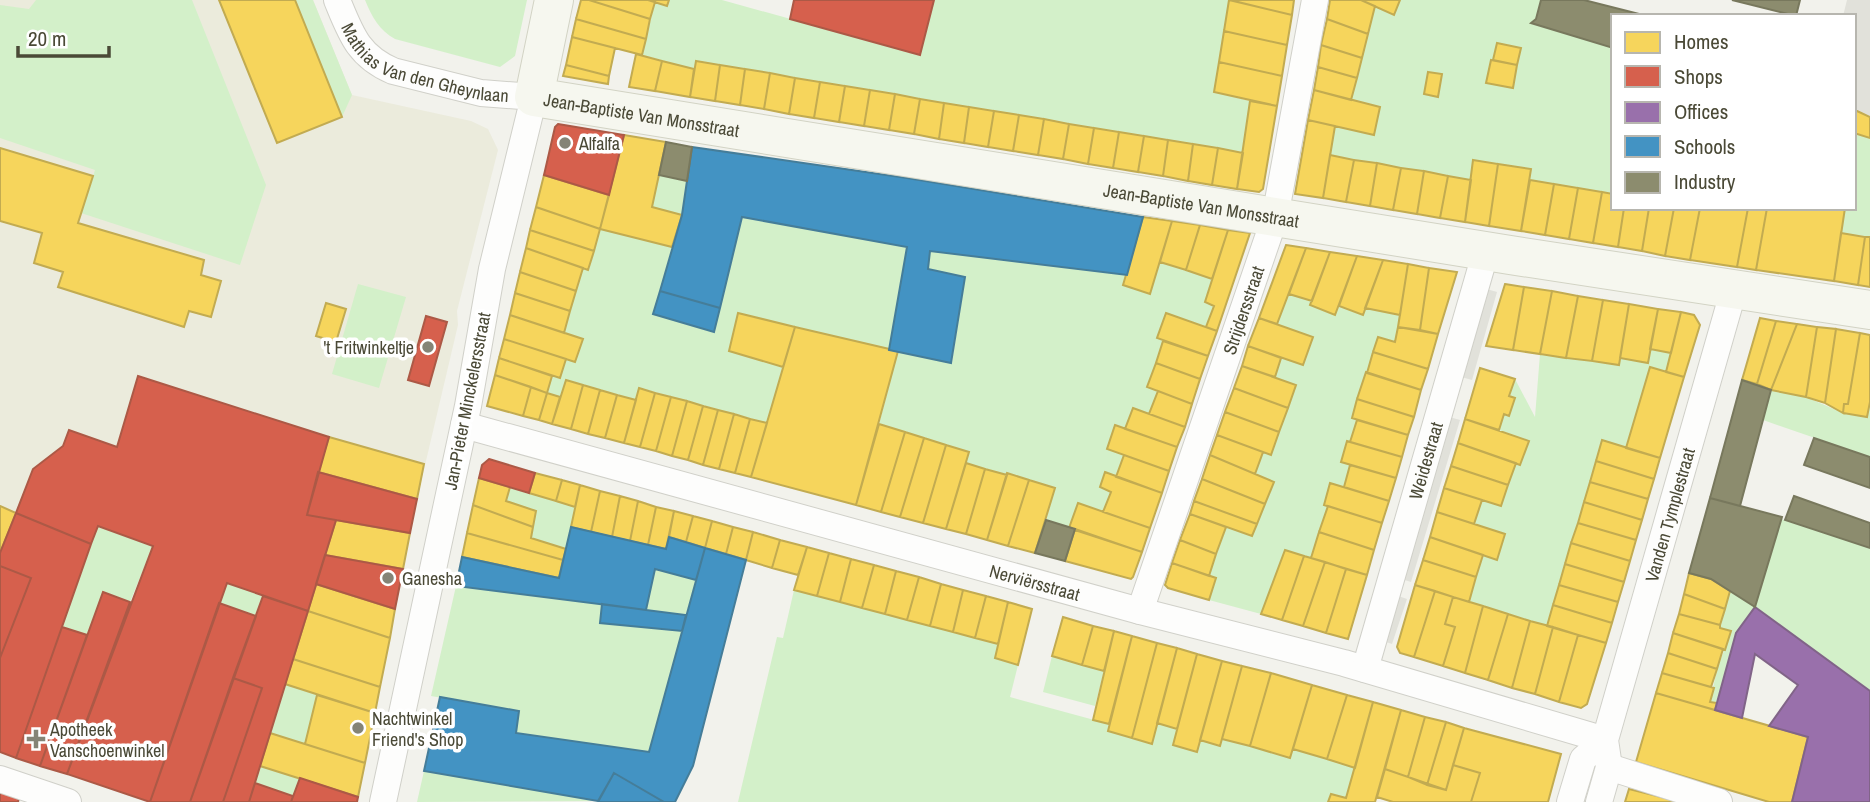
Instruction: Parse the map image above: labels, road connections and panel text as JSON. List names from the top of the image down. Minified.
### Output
{"streets":{"street":["Mathias Van den Gheynlaan","Jean-Baptiste Van Monsstraat","Strijdersstraat","Jan-Pieter Minckelersstraat","Weidestraat","Vanden Tymplestraat","Nerviërsstraat"]},"crossings":[["Mathias Van den Gheynlaan","Jean-Baptiste Van Monsstraat"],["Mathias Van den Gheynlaan","Jan-Pieter Minckelersstraat"],["Jean-Baptiste Van Monsstraat","Strijdersstraat"],["Jean-Baptiste Van Monsstraat","Jan-Pieter Minckelersstraat"],["Jean-Baptiste Van Monsstraat","Weidestraat"],["Jean-Baptiste Van Monsstraat","Vanden Tymplestraat"],["Strijdersstraat","Nerviërsstraat"],["Jan-Pieter Minckelersstraat","Nerviërsstraat"],["Weidestraat","Nerviërsstraat"],["Vanden Tymplestraat","Nerviërsstraat"]],"places":{"other":["Alfalfa","'t Fritwinkeltje","Ganesha","Nachtwinkel Friend's Shop"],"health":["Apotheek Vanschoenwinkel"]},"legend":["Homes","Shops","Offices","Schools","Industry"],"scale_bar":"20 m"}
